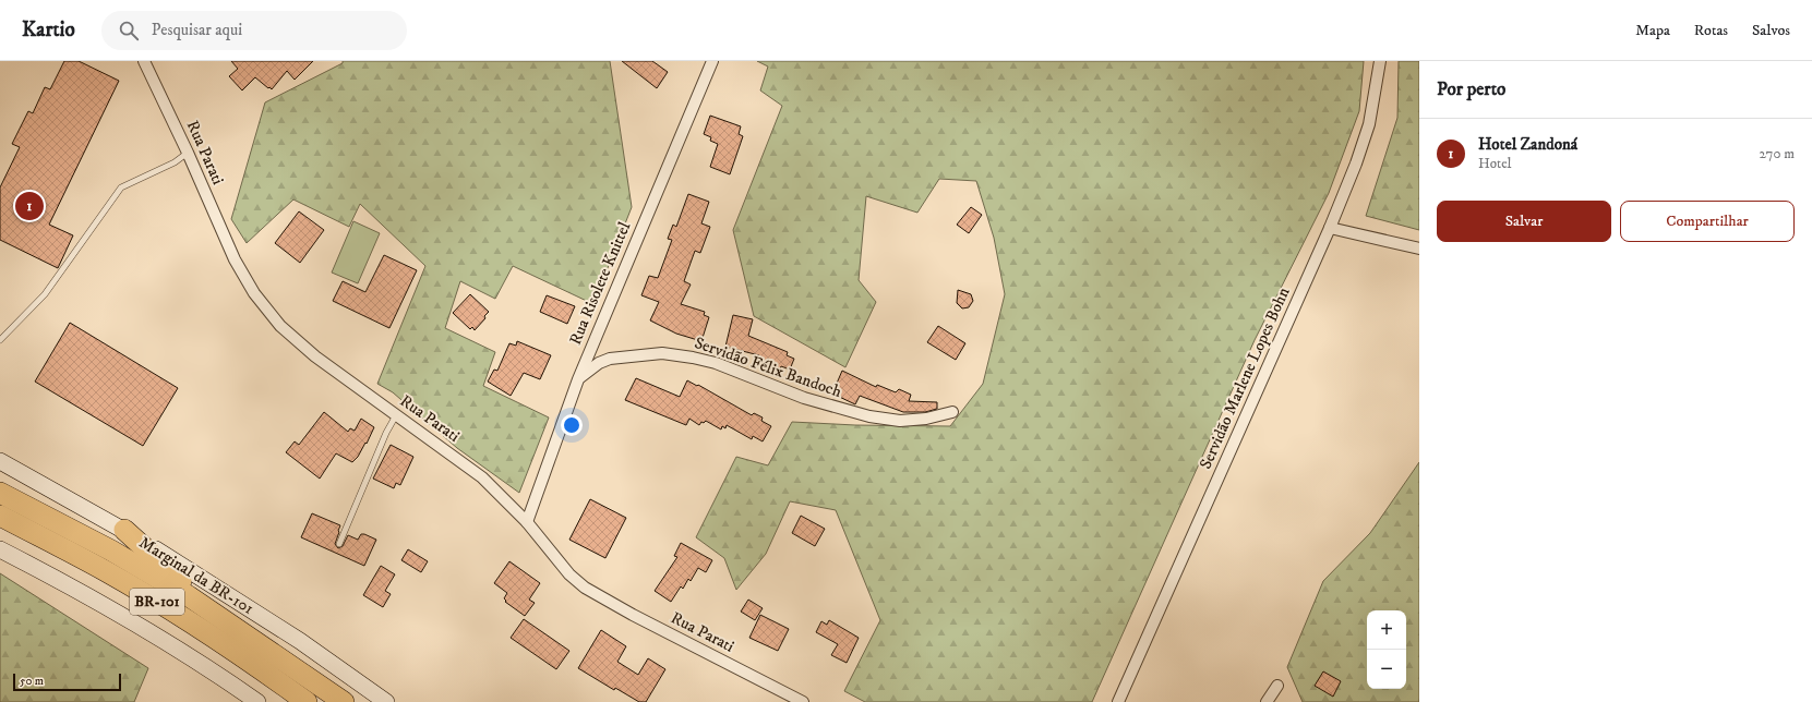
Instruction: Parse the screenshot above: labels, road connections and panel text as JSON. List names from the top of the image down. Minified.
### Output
{"streets":{"highway":["BR-101"],"main road":["Marginal da BR-101"],"street":["Rua Parati","Rua Risolete Knittel","Servidão Félix Bandoch","Servidão Marlene Lopes Bohn"]},"crossings":[["Rua Parati","Rua Risolete Knittel"],["Rua Risolete Knittel","Servidão Félix Bandoch"]],"scale_bar":"50 m","page":{"header":"Kartio","search":"Pesquisar aqui","nav":["Mapa","Rotas","Salvos"],"heading":"Por perto","list":[{"mark":"1","name":"Hotel Zandoná","note":"Hotel","value":"270 m"}],"buttons":["Salvar","Compartilhar"],"pins":"1","map_buttons":["+","−"],"scale":"50 m"}}
